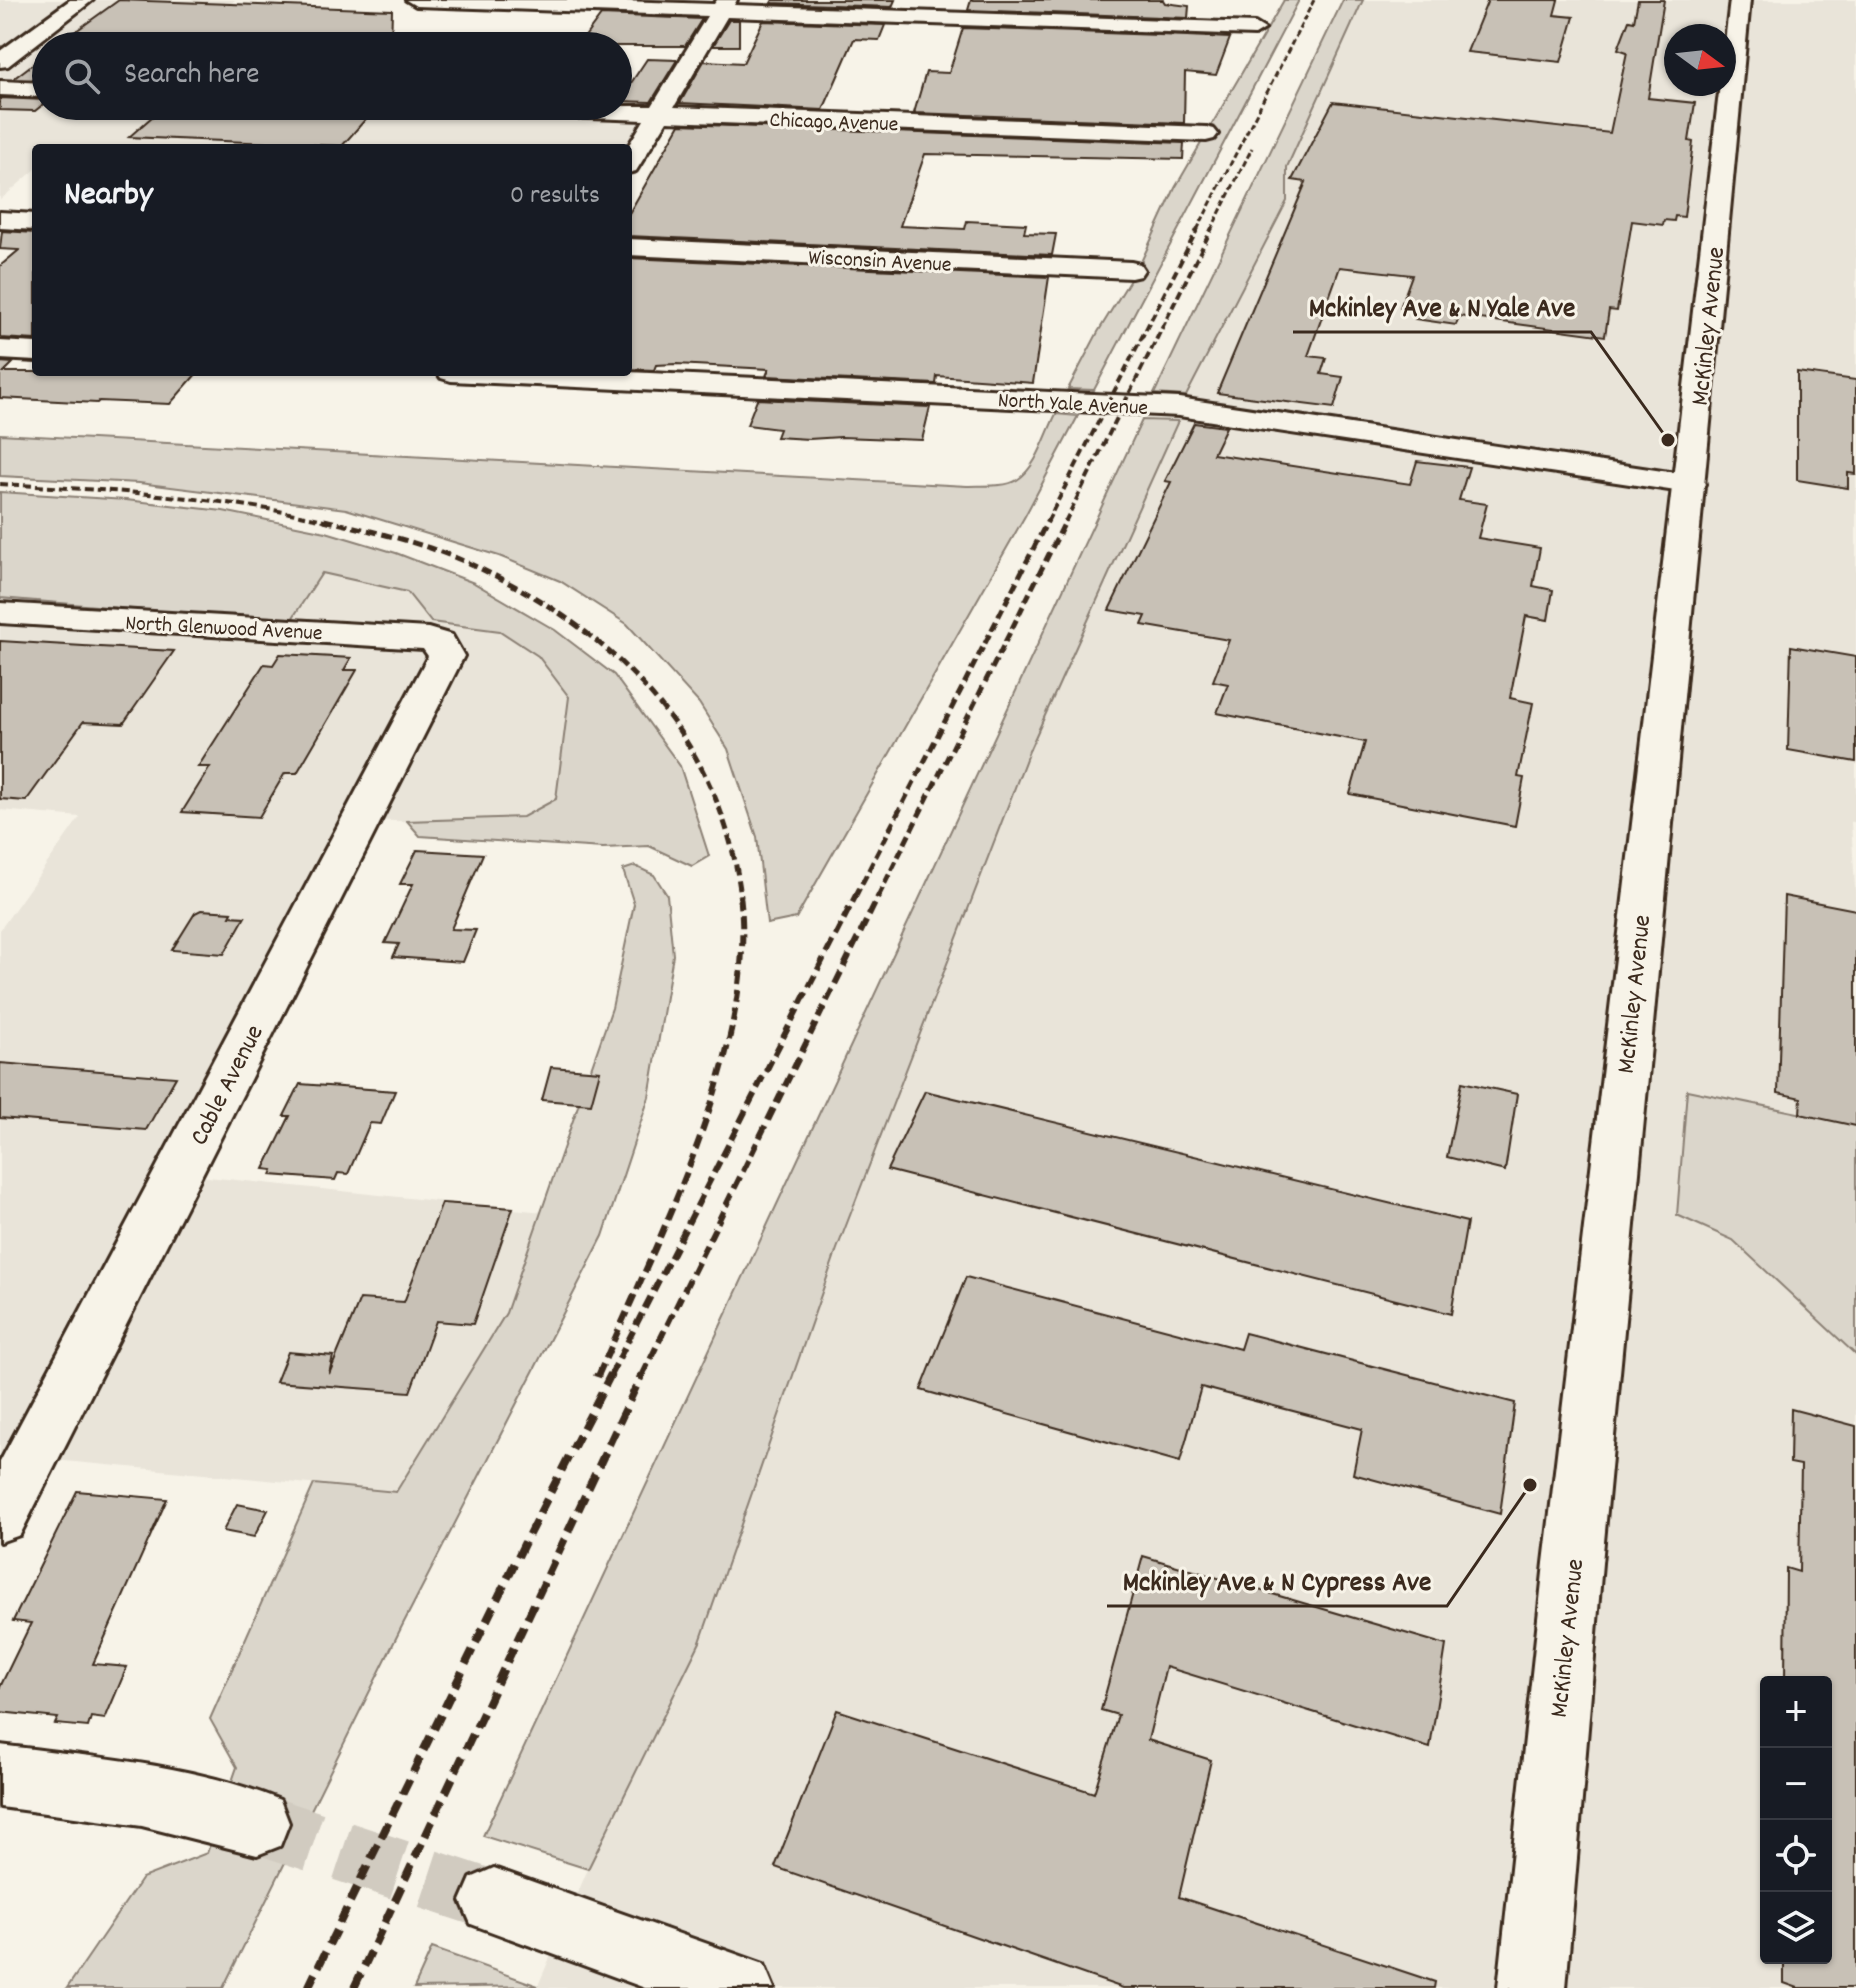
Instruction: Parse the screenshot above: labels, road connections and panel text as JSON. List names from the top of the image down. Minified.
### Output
{"streets":{"street":["Chicago Avenue","Wisconsin Avenue","McKinley Avenue","North Yale Avenue","North Glenwood Avenue","Cable Avenue"]},"crossings":[["McKinley Avenue","North Yale Avenue"],["North Glenwood Avenue","Cable Avenue"]],"places":["Mckinley Ave & N Yale Ave","Mckinley Ave & N Cypress Ave"],"north":"right","page":{"search":"Search here","heading":["Nearby","0 results"],"map_buttons":["+","−"]}}
